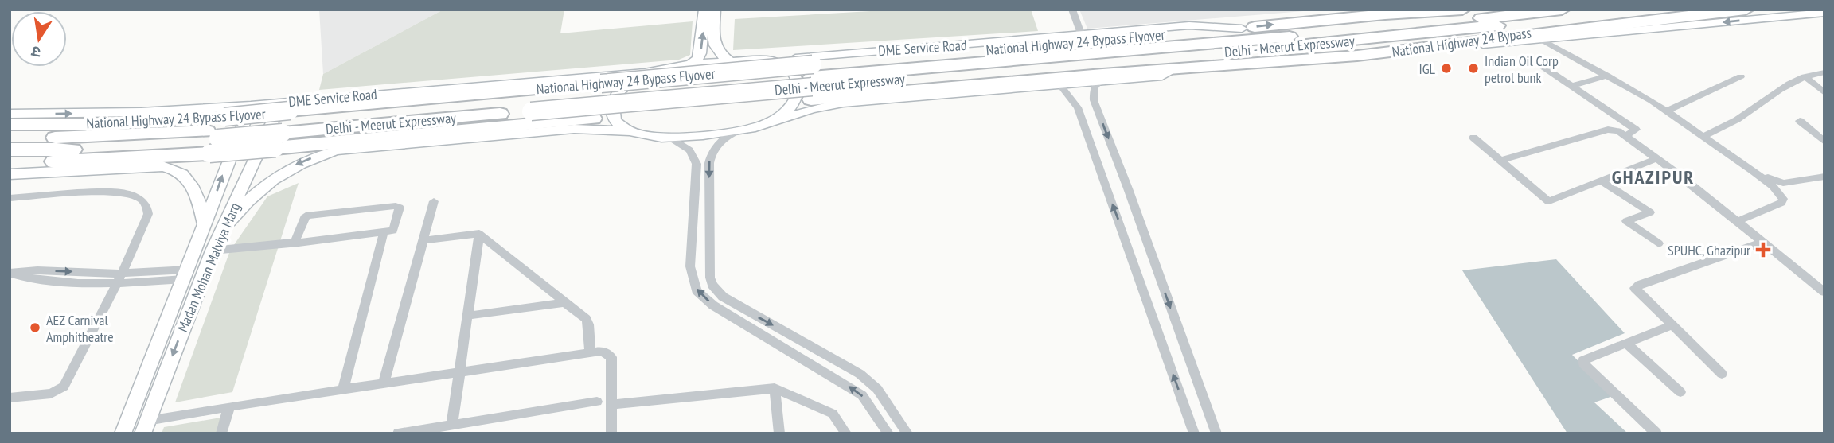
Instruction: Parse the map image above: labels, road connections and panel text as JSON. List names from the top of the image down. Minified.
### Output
{"streets":{"highway":["National Highway 24 Bypass Flyover","National Highway 24 Bypass","Delhi - Meerut Expressway"],"main road":["DME Service Road","Madan Mohan Malviya Marg"]},"crossings":[["National Highway 24 Bypass Flyover","DME Service Road"],["DME Service Road","Madan Mohan Malviya Marg"]],"districts":["GHAZIPUR"],"places":{"other":["IGL","Indian Oil Corp petrol bunk","AEZ Carnival Amphitheatre"],"health":["SPUHC, Ghazipur"]},"north":"bottom"}
